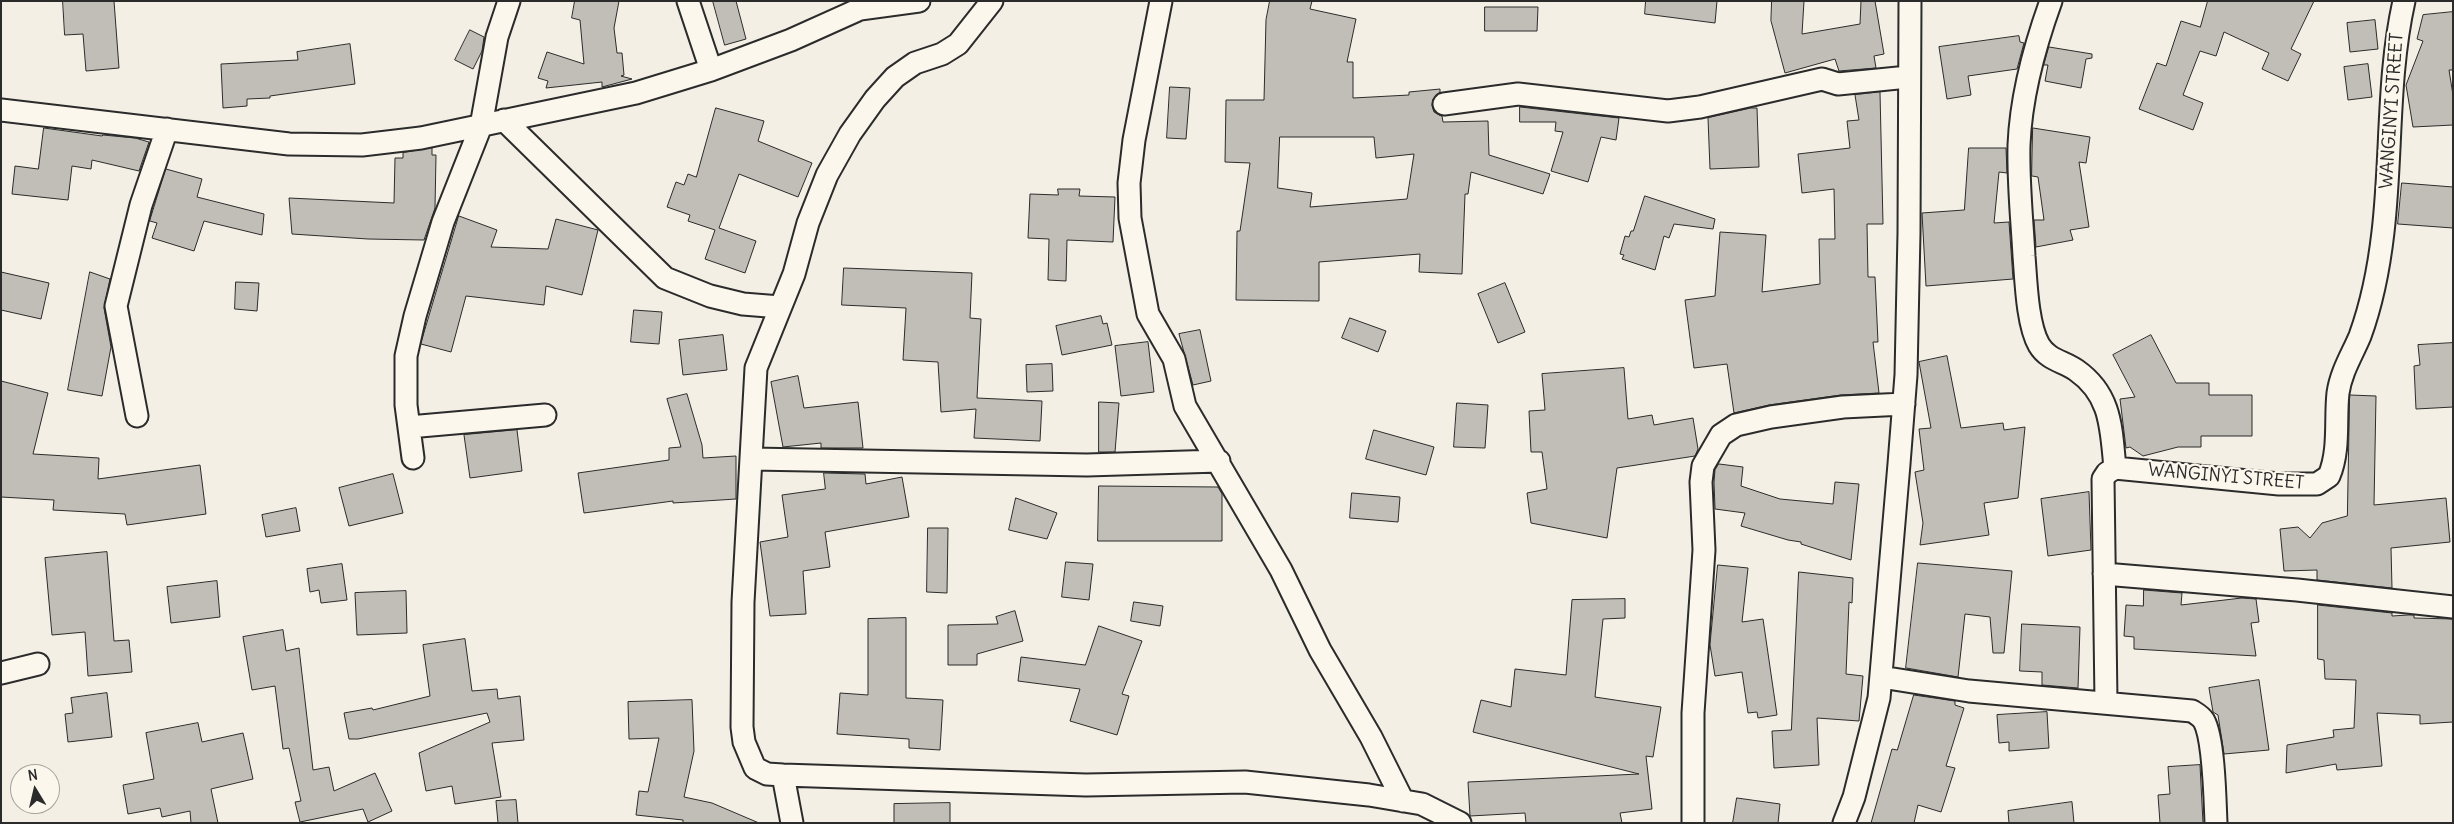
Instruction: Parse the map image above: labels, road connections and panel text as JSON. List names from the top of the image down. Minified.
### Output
{"streets":{"street":["WANGINYI STREET"]},"north":"top"}
